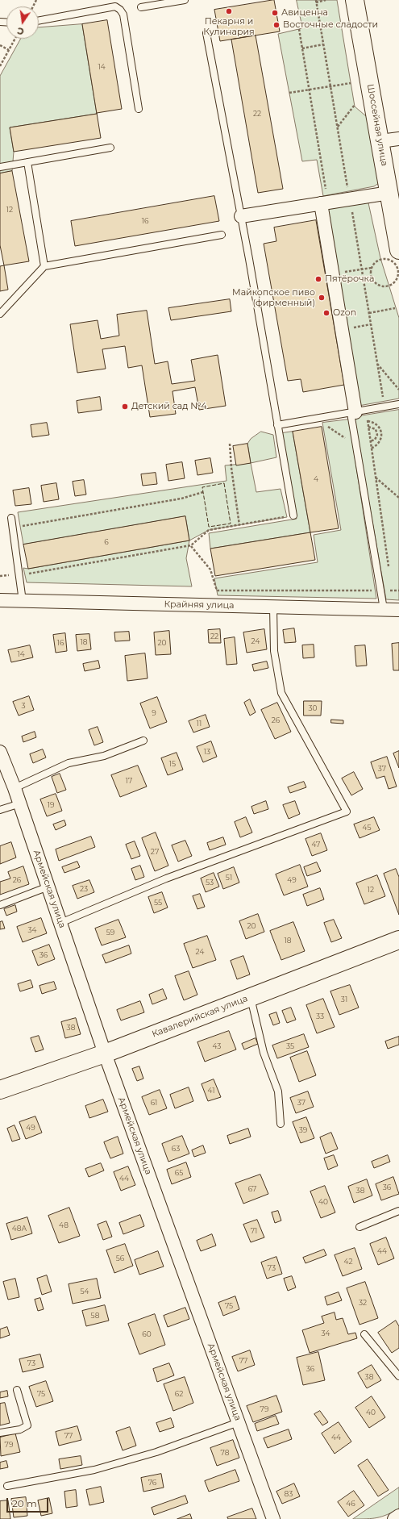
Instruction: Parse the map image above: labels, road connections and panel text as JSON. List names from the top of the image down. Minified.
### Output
{"streets":{"street":["Шоссейная улица","Крайняя улица","Армейская улица","Кавалерийская улица"]},"crossings":[["Армейская улица","Кавалерийская улица"]],"places":["Пекарня и Кулинария","Авиценна","Восточные сладости","Пятёрочка","Майкопское пиво (фирменный)","Ozon","Детский сад №4"],"house_numbers":["14","22","12","16","4","6","22","24","18","16","20","14","3","30","9","26","11","13","15","37","17","19","45","47","27","51","26","49","53","23","12","55","20","34","59","18","24","36","31","33","38","43","35","41","61","37","49","39","63","65","44","36","67","38","40","48","48А","71","44","56","42","73","54","32","75","58","34","60","77","73","36","38","75","62","79","40","77","44","79","78","76","83","46"],"scale_bar":"20 m","north":"bottom"}
